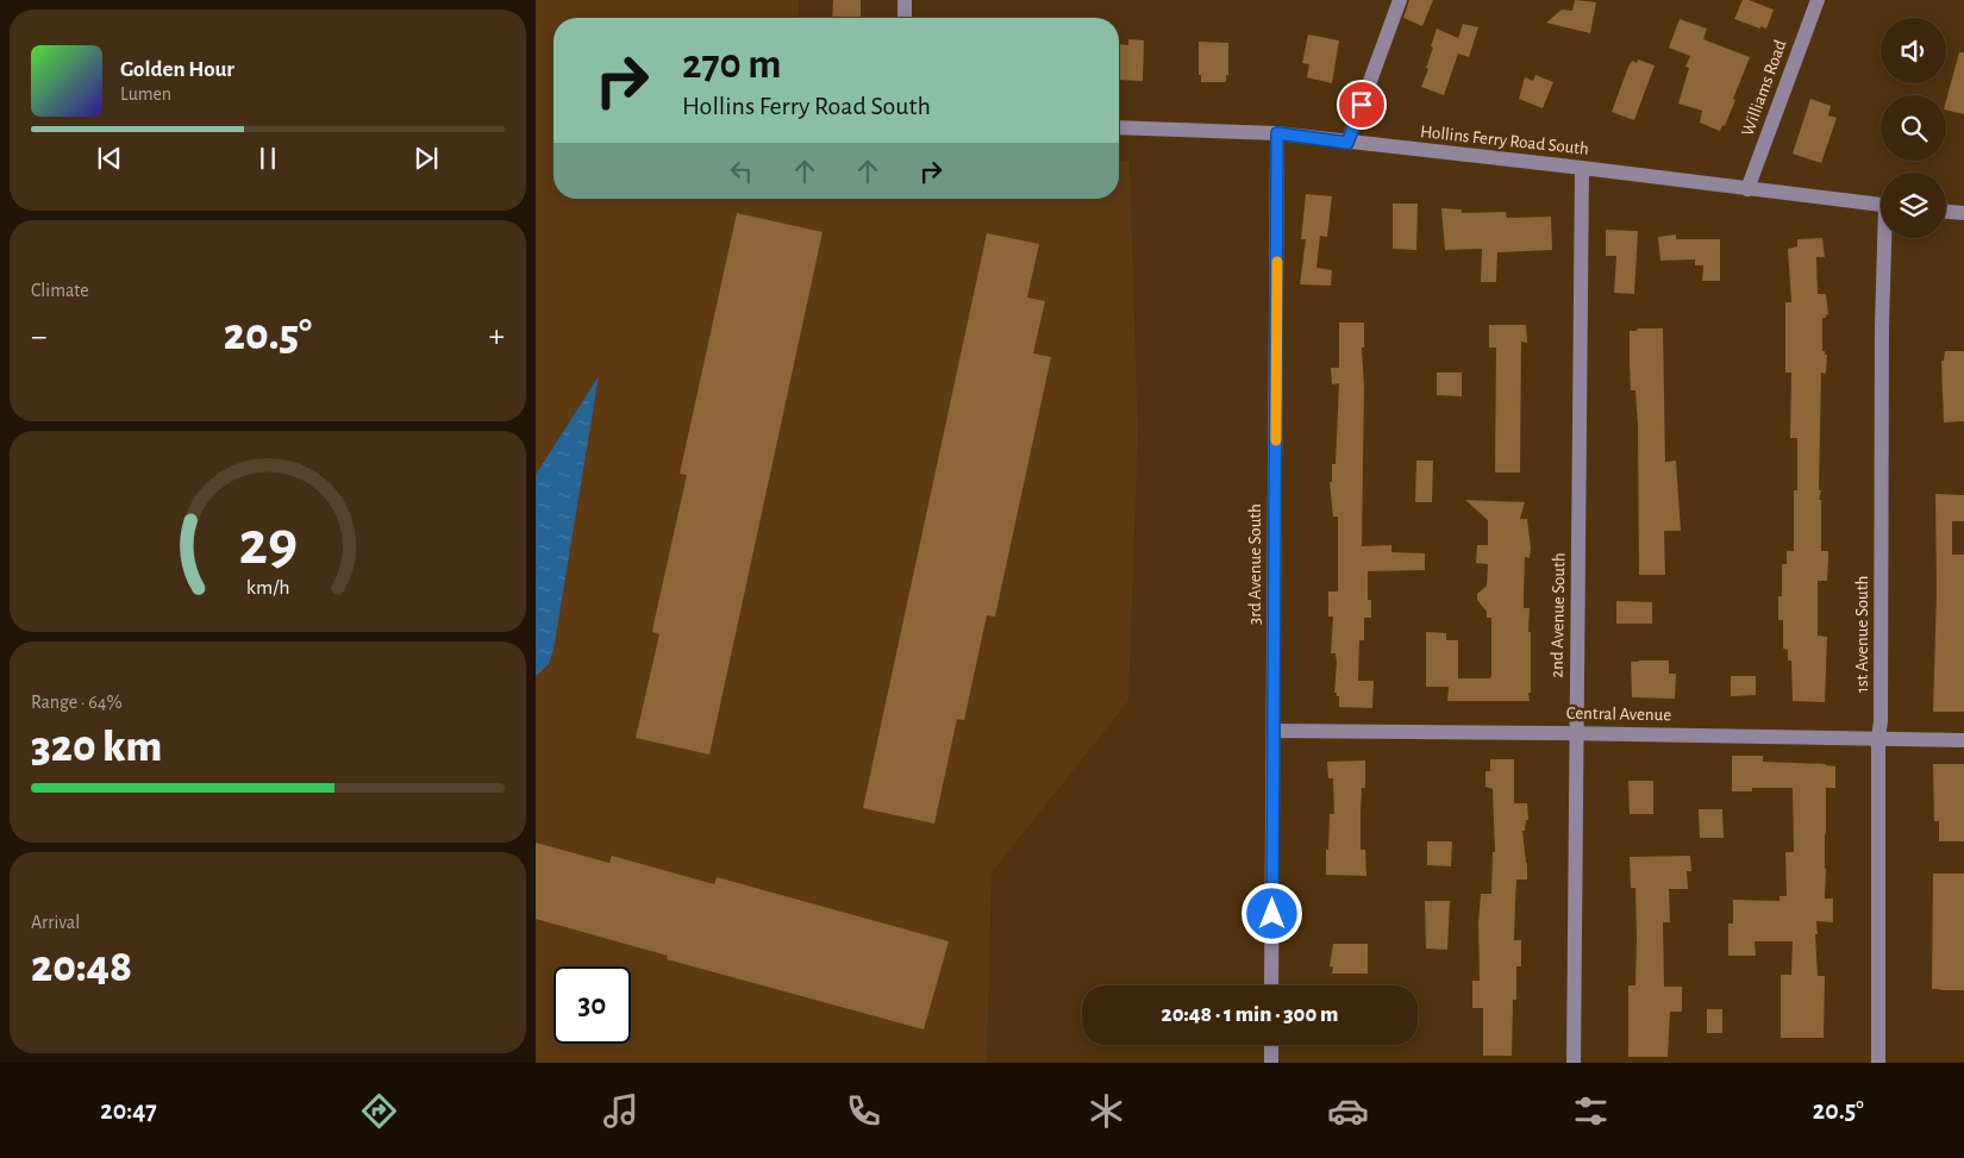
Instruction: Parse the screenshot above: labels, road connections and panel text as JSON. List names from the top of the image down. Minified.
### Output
{"streets":{"street":["Williams Road","Hollins Ferry Road South","3rd Avenue South","2nd Avenue South","1st Avenue South","Central Avenue"]},"crossings":[["Williams Road","Hollins Ferry Road South"],["Hollins Ferry Road South","3rd Avenue South"],["Hollins Ferry Road South","2nd Avenue South"],["3rd Avenue South","Central Avenue"],["2nd Avenue South","Central Avenue"],["1st Avenue South","Central Avenue"]],"page":{"turn":["270 m","Hollins Ferry Road South"],"song":["Golden Hour","Lumen"],"tile":["Climate",["Range · 64%","320 km"],["Arrival","20:48"]],"heat":["−","20.5°","+"],"limit":"30","trip":"20:48 · 1 min · 300 m","tabs":["20:47","20.5°"],"gauge":["29","km/h"]}}
